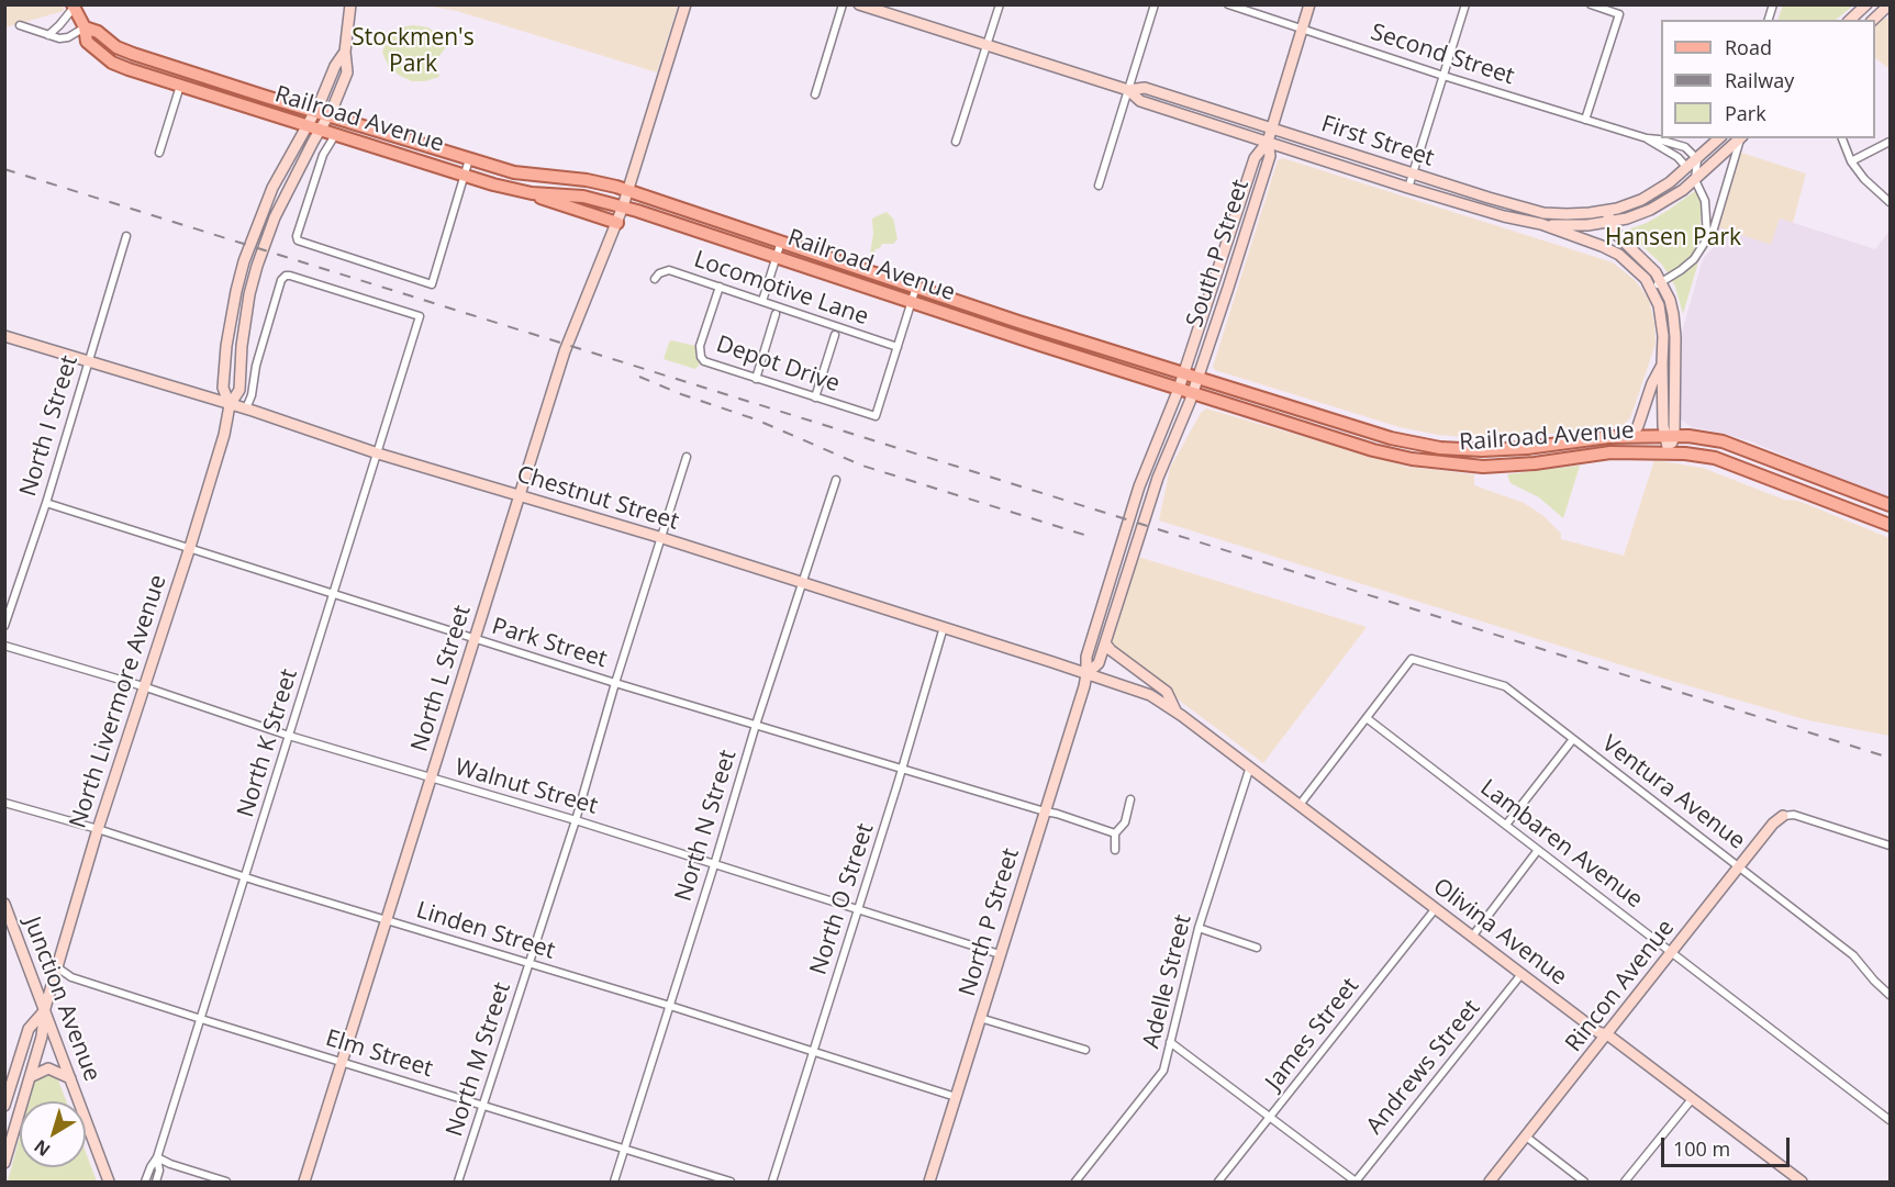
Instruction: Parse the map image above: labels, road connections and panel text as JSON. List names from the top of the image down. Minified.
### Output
{"streets":{"main road":["Railroad Avenue"],"street":["Second Street","First Street","South P Street","Locomotive Lane","Depot Drive","North I Street","Chestnut Street","Park Street","North L Street","North Livermore Avenue","North K Street","Walnut Street","Ventura Avenue","North N Street","Lambaren Avenue","North O Street","North P Street","Linden Street","Olivina Avenue","Adelle Street","Rincon Avenue","Junction Avenue","James Street","Elm Street","North M Street","Andrews Street"]},"crossings":[["Second Street","First Street"],["Second Street","South P Street"],["Railroad Avenue","South P Street"],["Railroad Avenue","North L Street"],["Railroad Avenue","North Livermore Avenue"],["Railroad Avenue","North P Street"],["First Street","South P Street"],["South P Street","North P Street"],["Locomotive Lane","Depot Drive"],["North I Street","Chestnut Street"],["North I Street","Park Street"],["Chestnut Street","North L Street"],["Chestnut Street","North Livermore Avenue"],["Chestnut Street","North K Street"],["Chestnut Street","North N Street"],["Chestnut Street","North O Street"],["Chestnut Street","North P Street"],["Chestnut Street","Olivina Avenue"],["Chestnut Street","North M Street"],["Park Street","North L Street"],["Park Street","North Livermore Avenue"],["Park Street","North K Street"],["Park Street","North N Street"],["Park Street","North O Street"],["Park Street","North P Street"],["Park Street","North M Street"],["North L Street","Walnut Street"],["North L Street","Linden Street"],["North L Street","Elm Street"],["North Livermore Avenue","Walnut Street"],["North Livermore Avenue","Linden Street"],["North Livermore Avenue","Junction Avenue"],["North Livermore Avenue","Elm Street"],["North K Street","Walnut Street"],["North K Street","Linden Street"],["North K Street","Elm Street"],["Walnut Street","North N Street"],["Walnut Street","North O Street"],["Walnut Street","North P Street"],["Walnut Street","North M Street"],["Ventura Avenue","Lambaren Avenue"],["Ventura Avenue","Rincon Avenue"],["North N Street","Linden Street"],["North N Street","Elm Street"],["Lambaren Avenue","Rincon Avenue"],["North O Street","Linden Street"],["North P Street","Linden Street"],["Linden Street","North M Street"],["Olivina Avenue","Adelle Street"],["Olivina Avenue","Rincon Avenue"],["Olivina Avenue","James Street"],["Olivina Avenue","Andrews Street"],["Elm Street","North M Street"]],"parks":["Stockmen's Park","Hansen Park"],"legend":["Road","Railway","Park"],"scale_bar":"100 m","north":"bottom left"}
